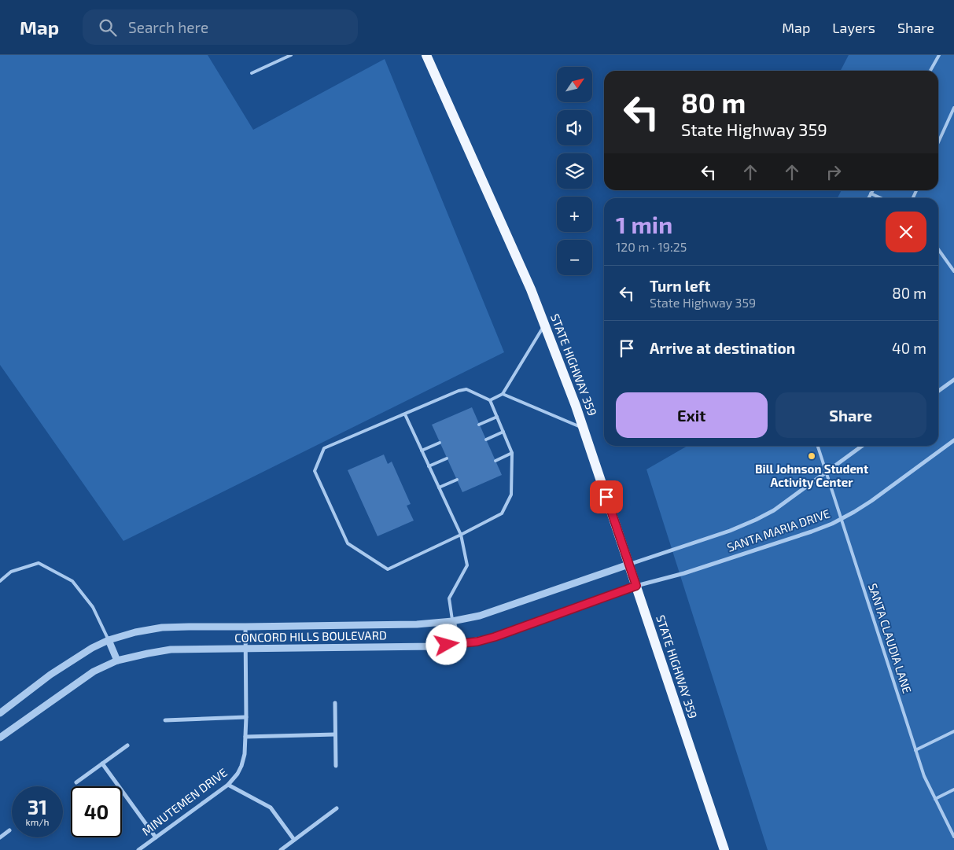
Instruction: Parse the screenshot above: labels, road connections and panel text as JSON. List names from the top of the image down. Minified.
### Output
{"streets":{"main road":["STATE HIGHWAY 359"],"street":["SANTA MARIA DRIVE","CONCORD HILLS BOULEVARD","MINUTEMEN DRIVE"],"lane":["SANTA CLAUDIA LANE"]},"crossings":[["STATE HIGHWAY 359","SANTA MARIA DRIVE"],["STATE HIGHWAY 359","CONCORD HILLS BOULEVARD"],["SANTA MARIA DRIVE","CONCORD HILLS BOULEVARD"],["SANTA MARIA DRIVE","SANTA CLAUDIA LANE"],["CONCORD HILLS BOULEVARD","MINUTEMEN DRIVE"]],"places":["Bill Johnson Student Activity Center"],"north":"top right","page":{"header":"Map","search":"Search here","nav":["Map","Layers","Share"],"map_buttons":["+","−"],"turn":["80 m","State Highway 359"],"heading":["1 min","120 m · 19:25"],"list":[{"name":"Turn left","note":"State Highway 359","value":"80 m"},{"name":"Arrive at destination","value":"40 m"}],"buttons":["Exit","Share"],"speed":"31 km/h","limit":"40"}}
